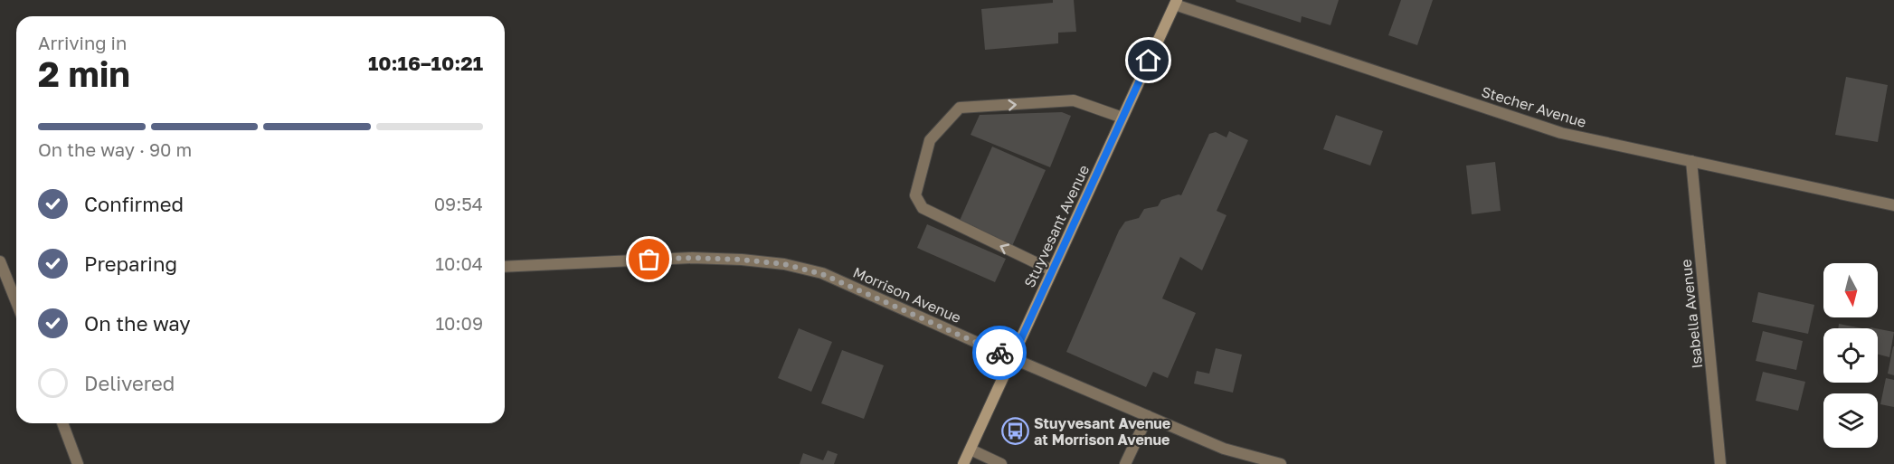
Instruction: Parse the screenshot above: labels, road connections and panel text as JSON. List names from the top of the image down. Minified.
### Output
{"streets":{"main road":["Stuyvesant Avenue"],"street":["Stecher Avenue","Morrison Avenue","Isabella Avenue"]},"crossings":[["Stecher Avenue","Stuyvesant Avenue"],["Stecher Avenue","Isabella Avenue"],["Stuyvesant Avenue","Morrison Avenue"]],"places":{"bus stop":["Stuyvesant Avenue at Morrison Avenue"]},"north":"bottom","page":{"heading":["2 min","Arriving in","10:16–10:21"],"bar":"On the way · 90 m","list":[["Confirmed","09:54"],["Preparing","10:04"],["On the way","10:09"],"Delivered"]}}
